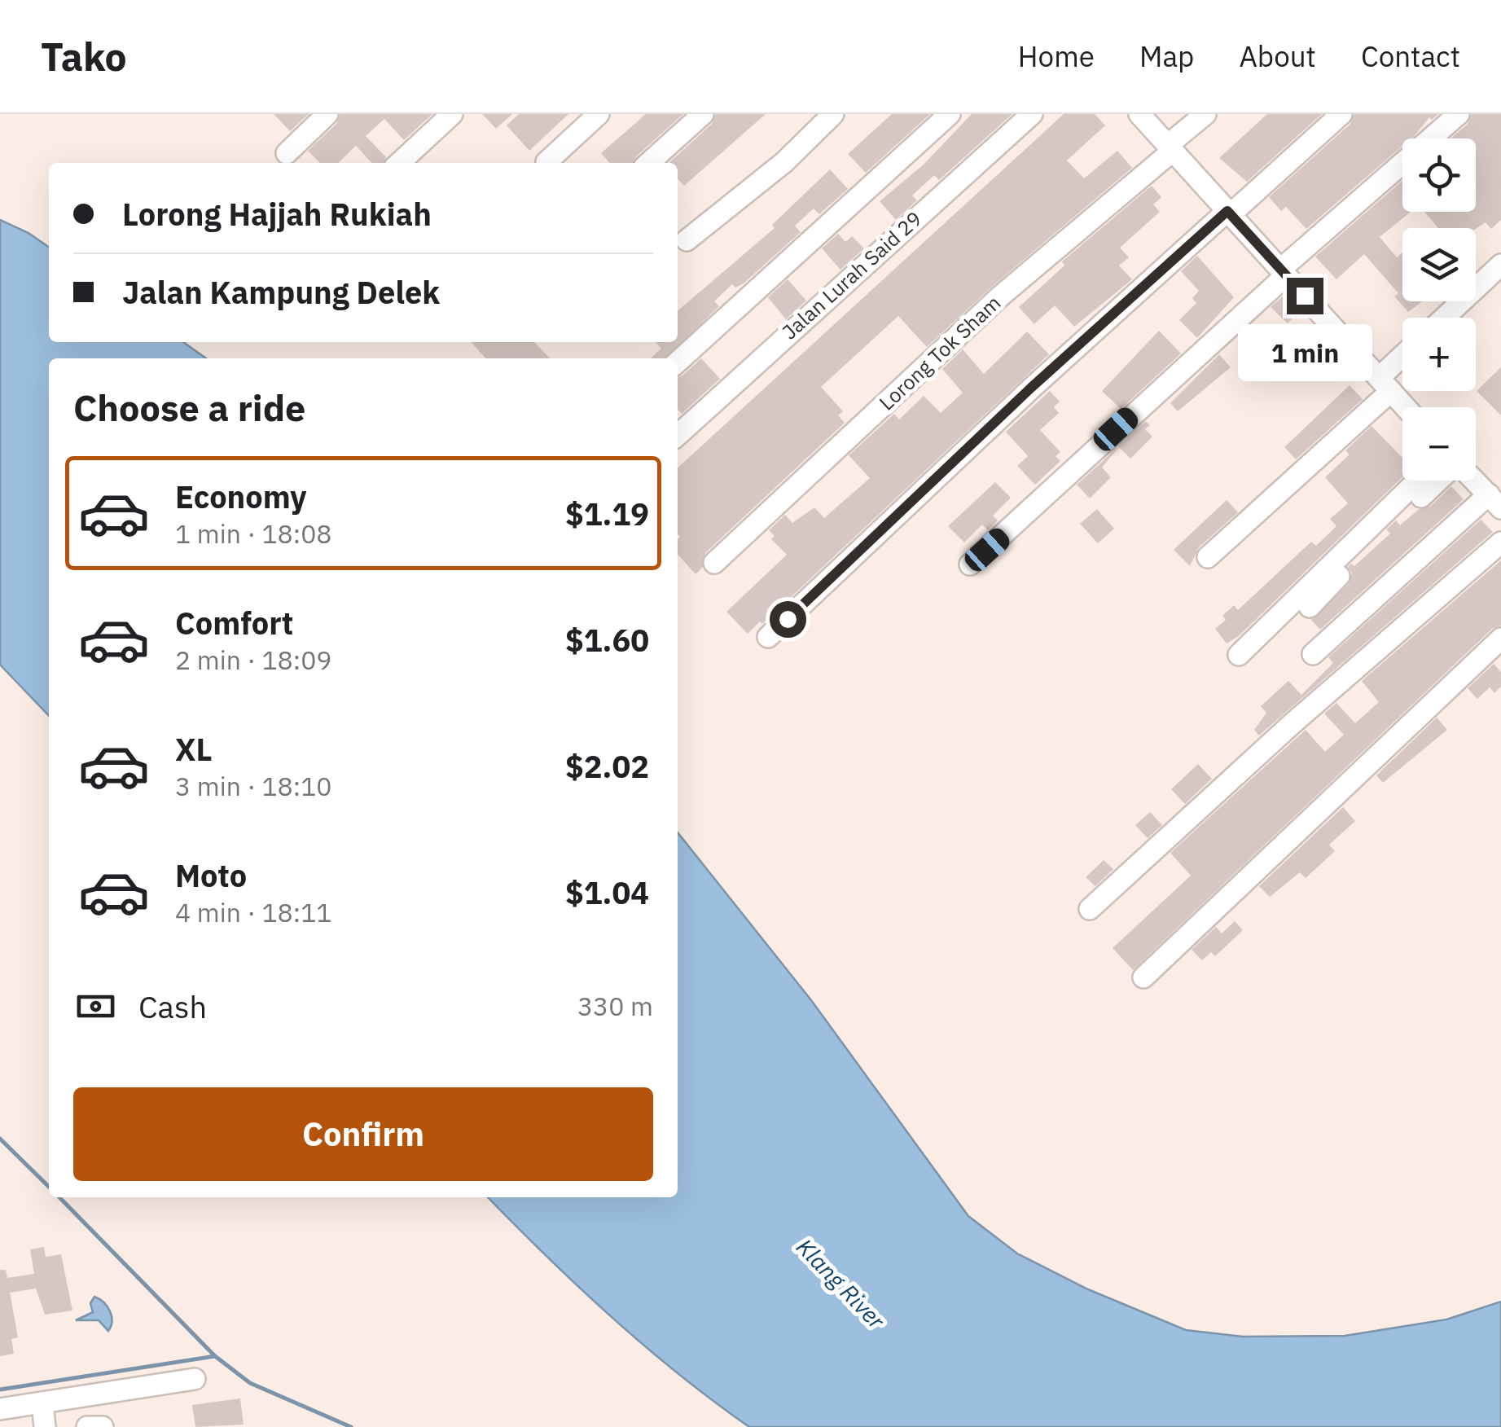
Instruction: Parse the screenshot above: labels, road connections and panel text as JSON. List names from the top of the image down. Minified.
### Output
{"streets":{"street":["Jalan Lurah Said 29","Lorong Tok Sham"]},"water":["Klang River"],"page":{"header":"Tako","nav":["Home","Map","About","Contact"],"map_buttons":["+","−"],"banner":["Lorong Hajjah Rukiah","Jalan Kampung Delek"],"bubble":"1 min","heading":"Choose a ride","list":[{"name":"Economy","note":"1 min · 18:08","value":"$1.19"},{"name":"Comfort","note":"2 min · 18:09","value":"$1.60"},{"name":"XL","note":"3 min · 18:10","value":"$2.02"},{"name":"Moto","note":"4 min · 18:11","value":"$1.04"}],"pay":["Cash","330 m"],"buttons":"Confirm"}}
